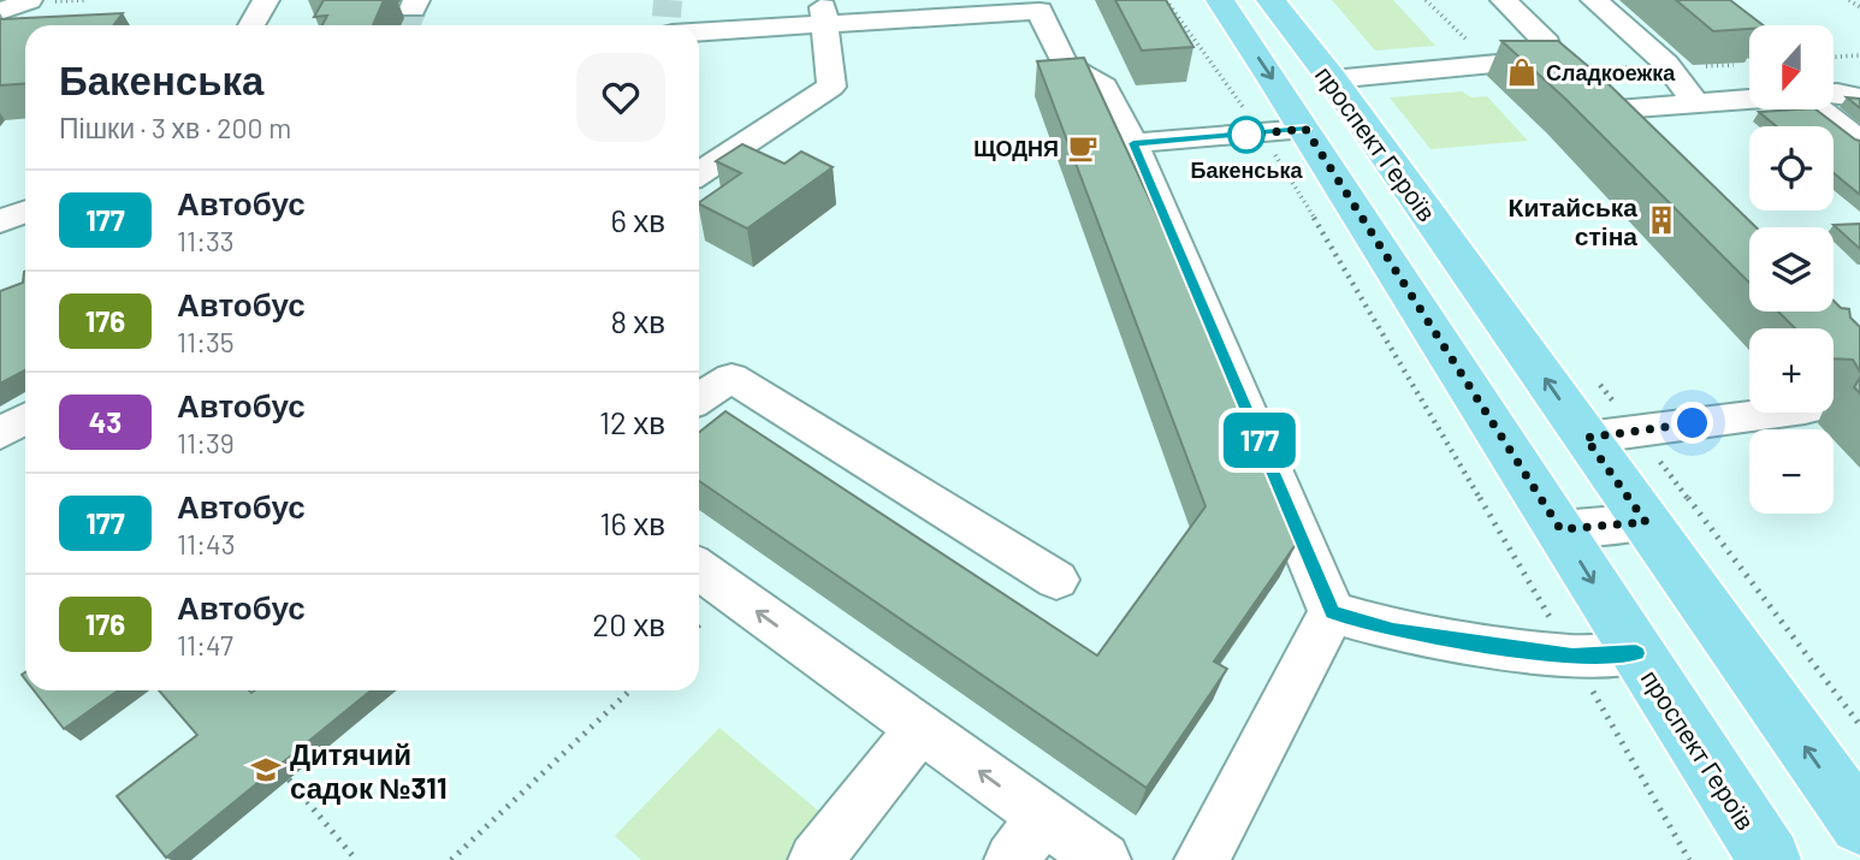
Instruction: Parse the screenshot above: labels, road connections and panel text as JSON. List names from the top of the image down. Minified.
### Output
{"streets":{"main road":["проспект Героїв"]},"places":{"shop":["Сладкоежка"],"other":["Бакенська"],"cafe":["ЩОДНЯ"],"building":["Китайська стіна"],"school or university":["Дитячий садок №311"]},"lines":["bus line 177"],"north":"bottom","page":{"on_map":"177","map_buttons":["+","−"],"heading":["Бакенська","Пішки · 3 хв · 200 m"],"list":[{"mark":"177","name":"Автобус","note":"11:33","value":"6 хв"},{"mark":"176","name":"Автобус","note":"11:35","value":"8 хв"},{"mark":"43","name":"Автобус","note":"11:39","value":"12 хв"},{"mark":"177","name":"Автобус","note":"11:43","value":"16 хв"},{"mark":"176","name":"Автобус","note":"11:47","value":"20 хв"}]}}
